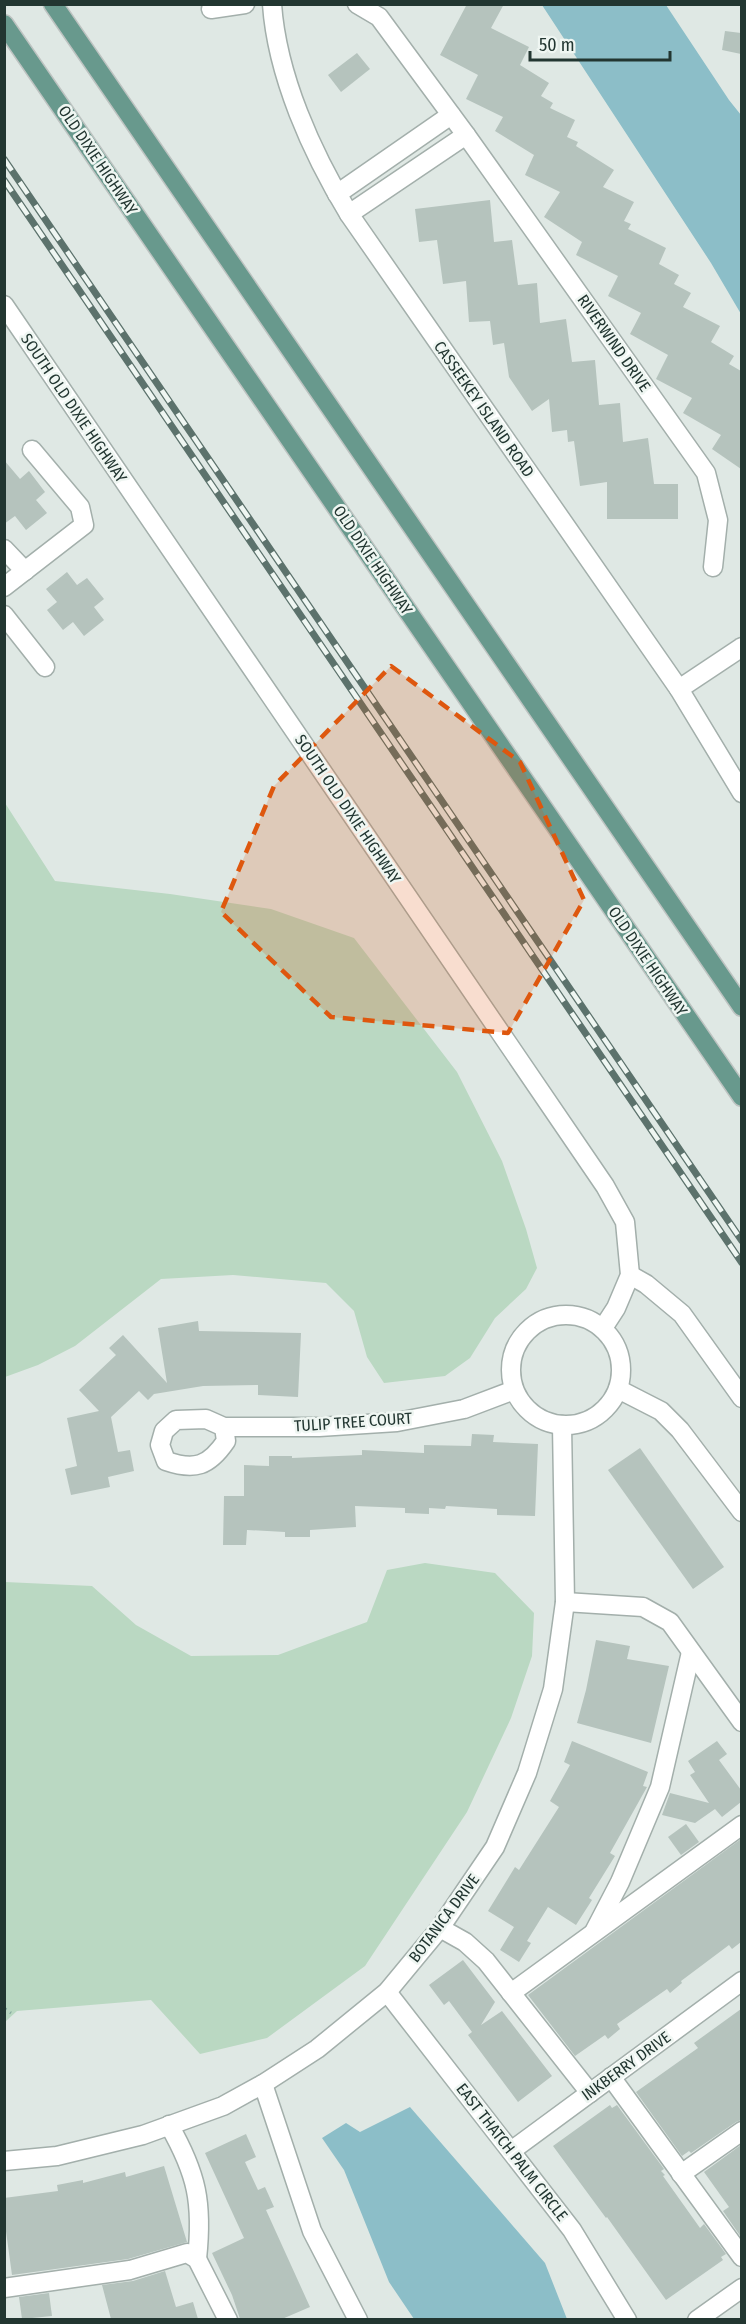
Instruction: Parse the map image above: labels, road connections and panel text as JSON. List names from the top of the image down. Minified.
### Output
{"streets":{"main road":["OLD DIXIE HIGHWAY"],"street":["RIVERWIND DRIVE","SOUTH OLD DIXIE HIGHWAY","CASSEEKEY ISLAND ROAD","TULIP TREE COURT","BOTANICA DRIVE","INKBERRY DRIVE","EAST THATCH PALM CIRCLE"]},"crossings":[["SOUTH OLD DIXIE HIGHWAY","TULIP TREE COURT"],["SOUTH OLD DIXIE HIGHWAY","BOTANICA DRIVE"],["TULIP TREE COURT","BOTANICA DRIVE"],["BOTANICA DRIVE","EAST THATCH PALM CIRCLE"],["INKBERRY DRIVE","EAST THATCH PALM CIRCLE"]],"scale_bar":"50 m"}
